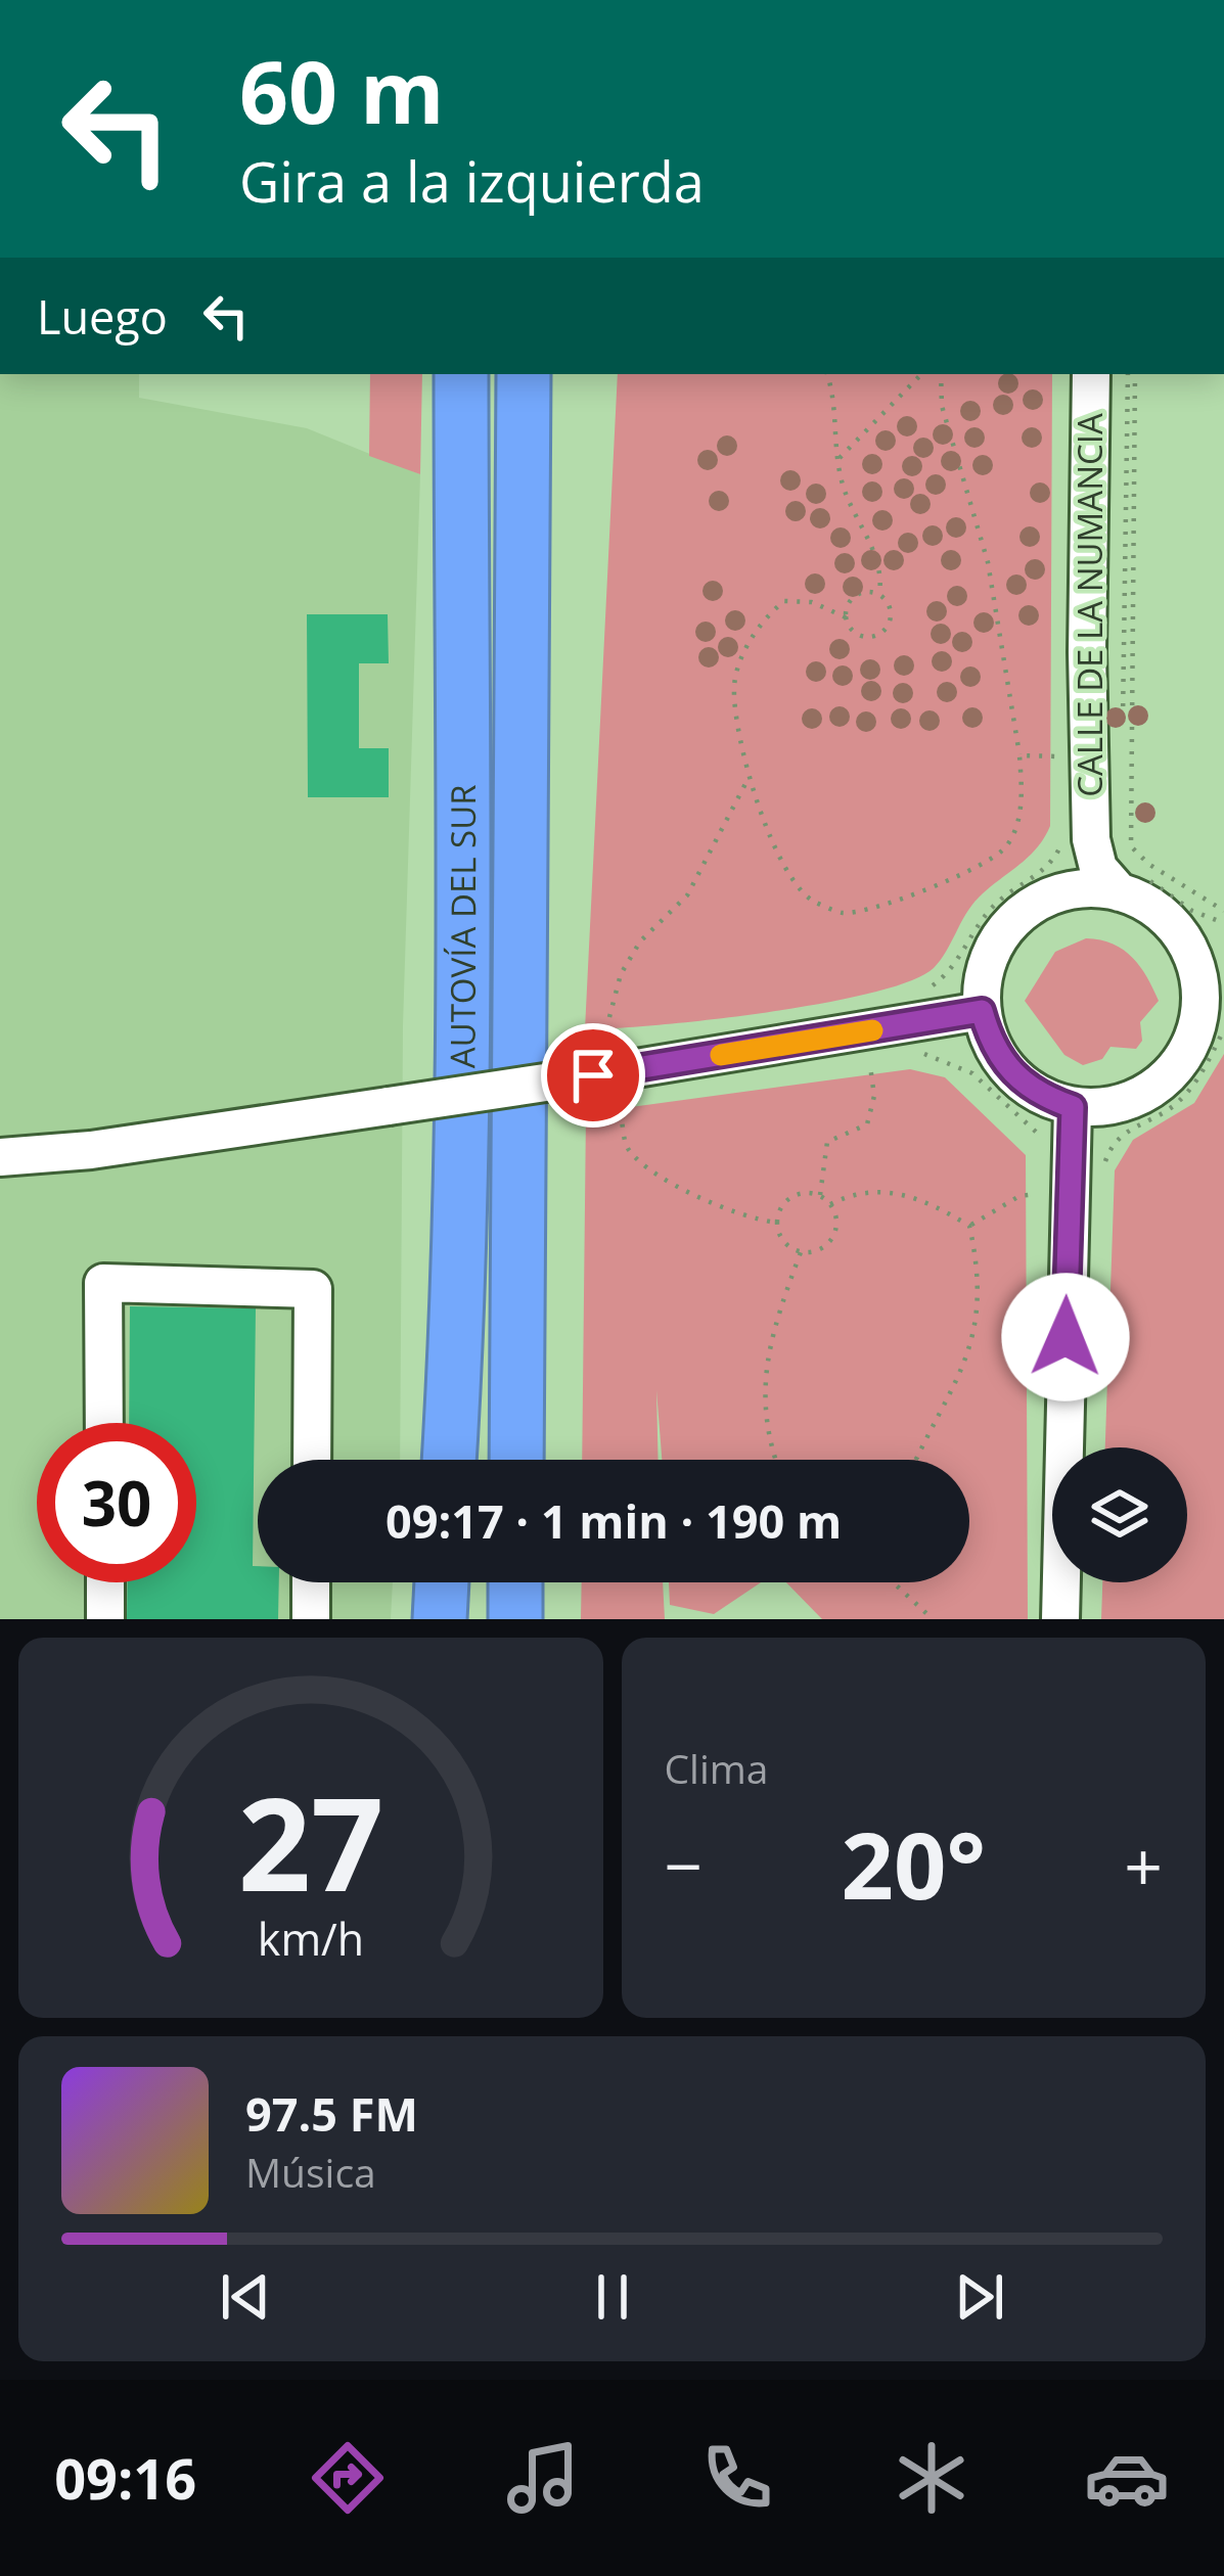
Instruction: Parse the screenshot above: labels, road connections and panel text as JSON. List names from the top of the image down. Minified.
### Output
{"streets":{"highway":["AUTOVÍA DEL SUR"],"street":["CALLE DE LA NUMANCIA"]},"page":{"turn":["60 m","Gira a la izquierda"],"then":"Luego","limit":"30","trip":"09:17 · 1 min · 190 m","tile":"Clima","heat":["−","20°","+"],"song":["97.5 FM","Música"],"tabs":"09:16","gauge":["27","km/h"]}}
